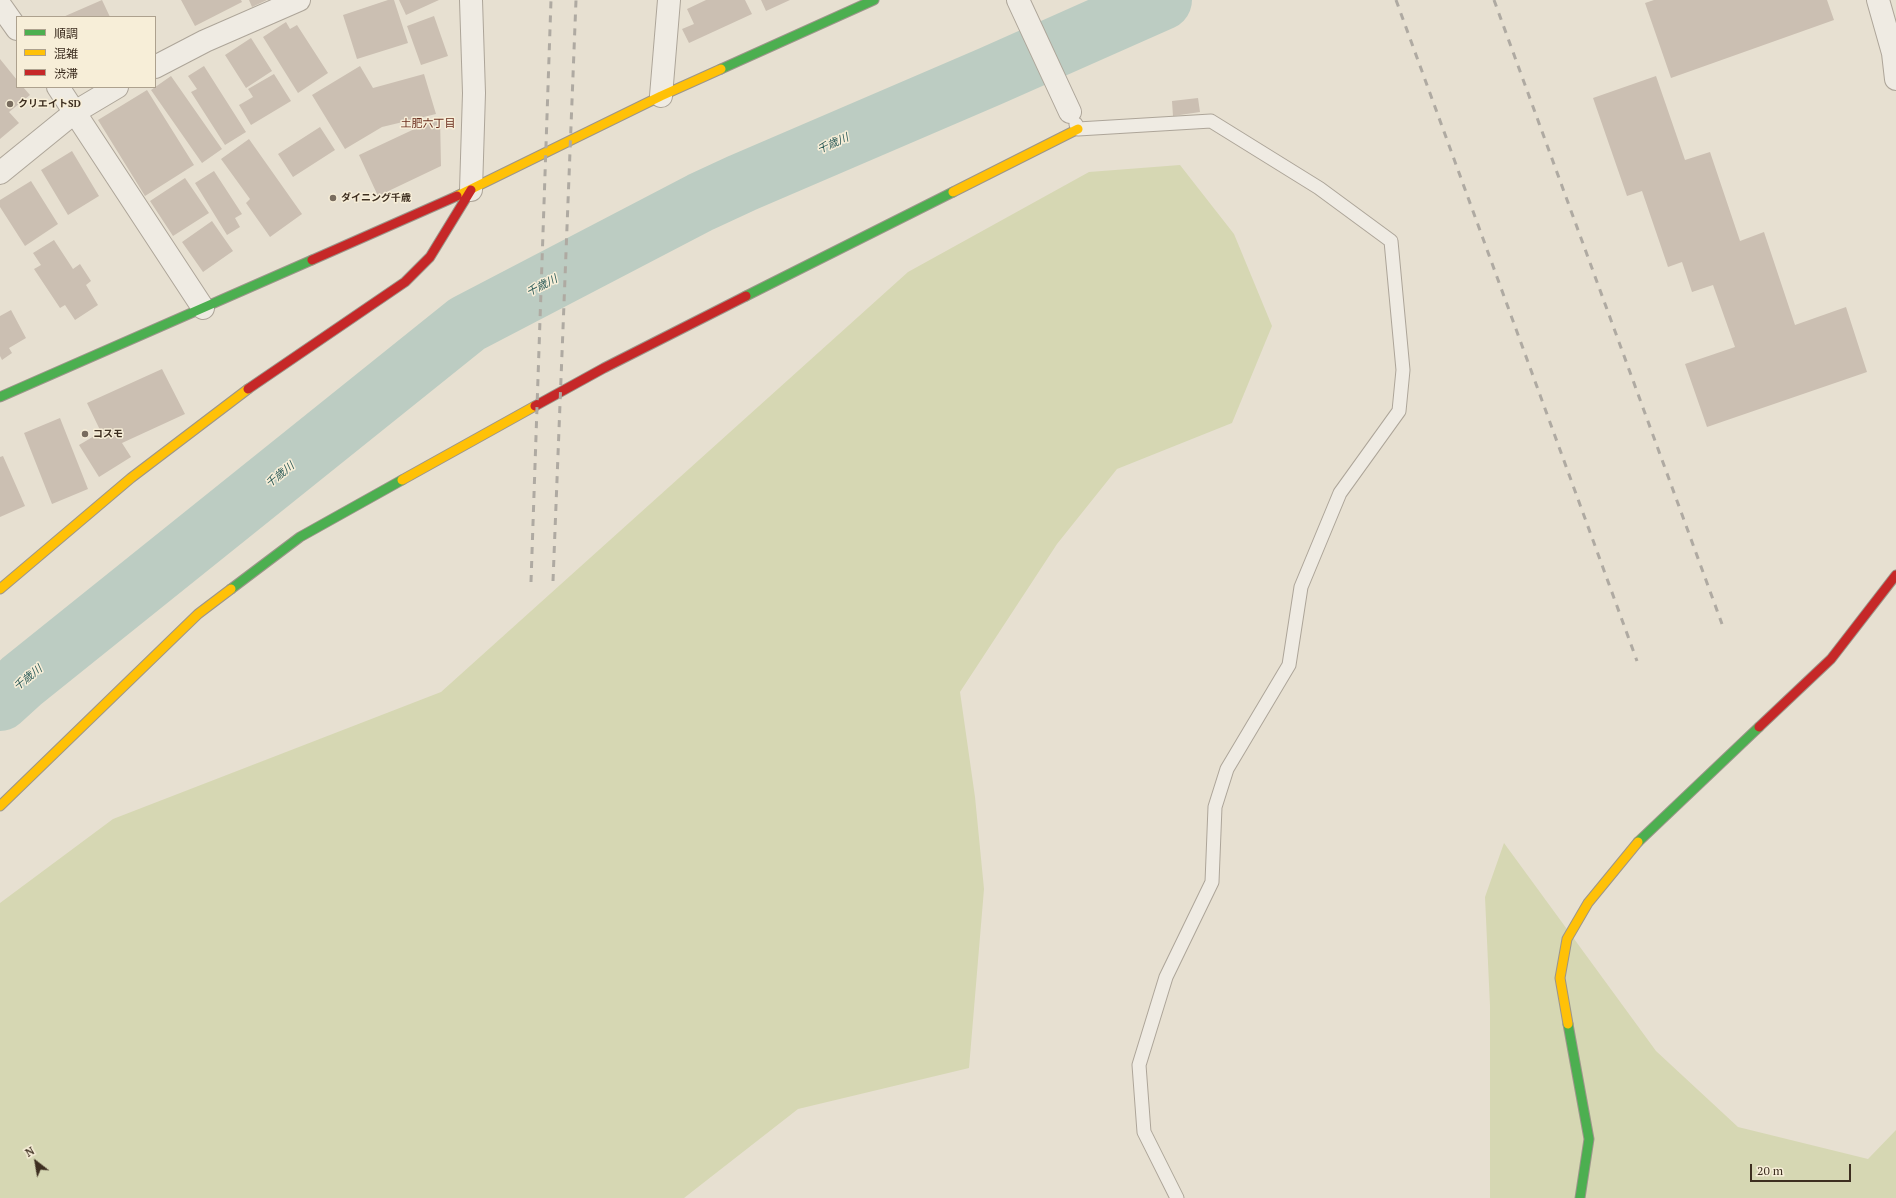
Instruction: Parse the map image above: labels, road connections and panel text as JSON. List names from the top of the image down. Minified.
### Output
{"districts":["土肥六丁目"],"water":["千歳川"],"places":["クリエイトSD","ダイニング千歳","コスモ"],"legend":["順調","混雑","渋滞"],"scale_bar":"20 m","north":"top left"}
